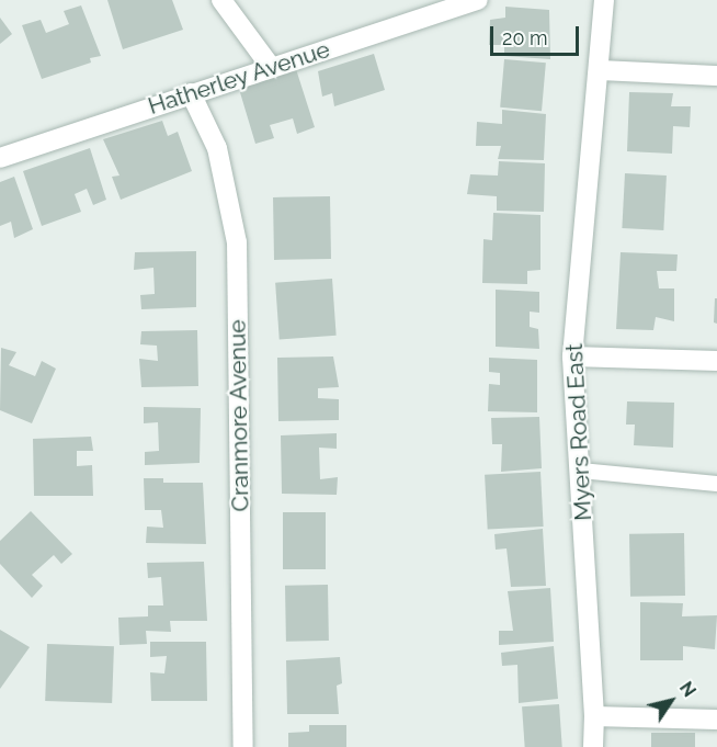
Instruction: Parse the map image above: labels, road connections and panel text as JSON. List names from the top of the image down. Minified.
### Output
{"streets":{"street":["Hatherley Avenue","Cranmore Avenue","Myers Road East"]},"crossings":[["Hatherley Avenue","Cranmore Avenue"]],"scale_bar":"20 m","north":"top right"}
